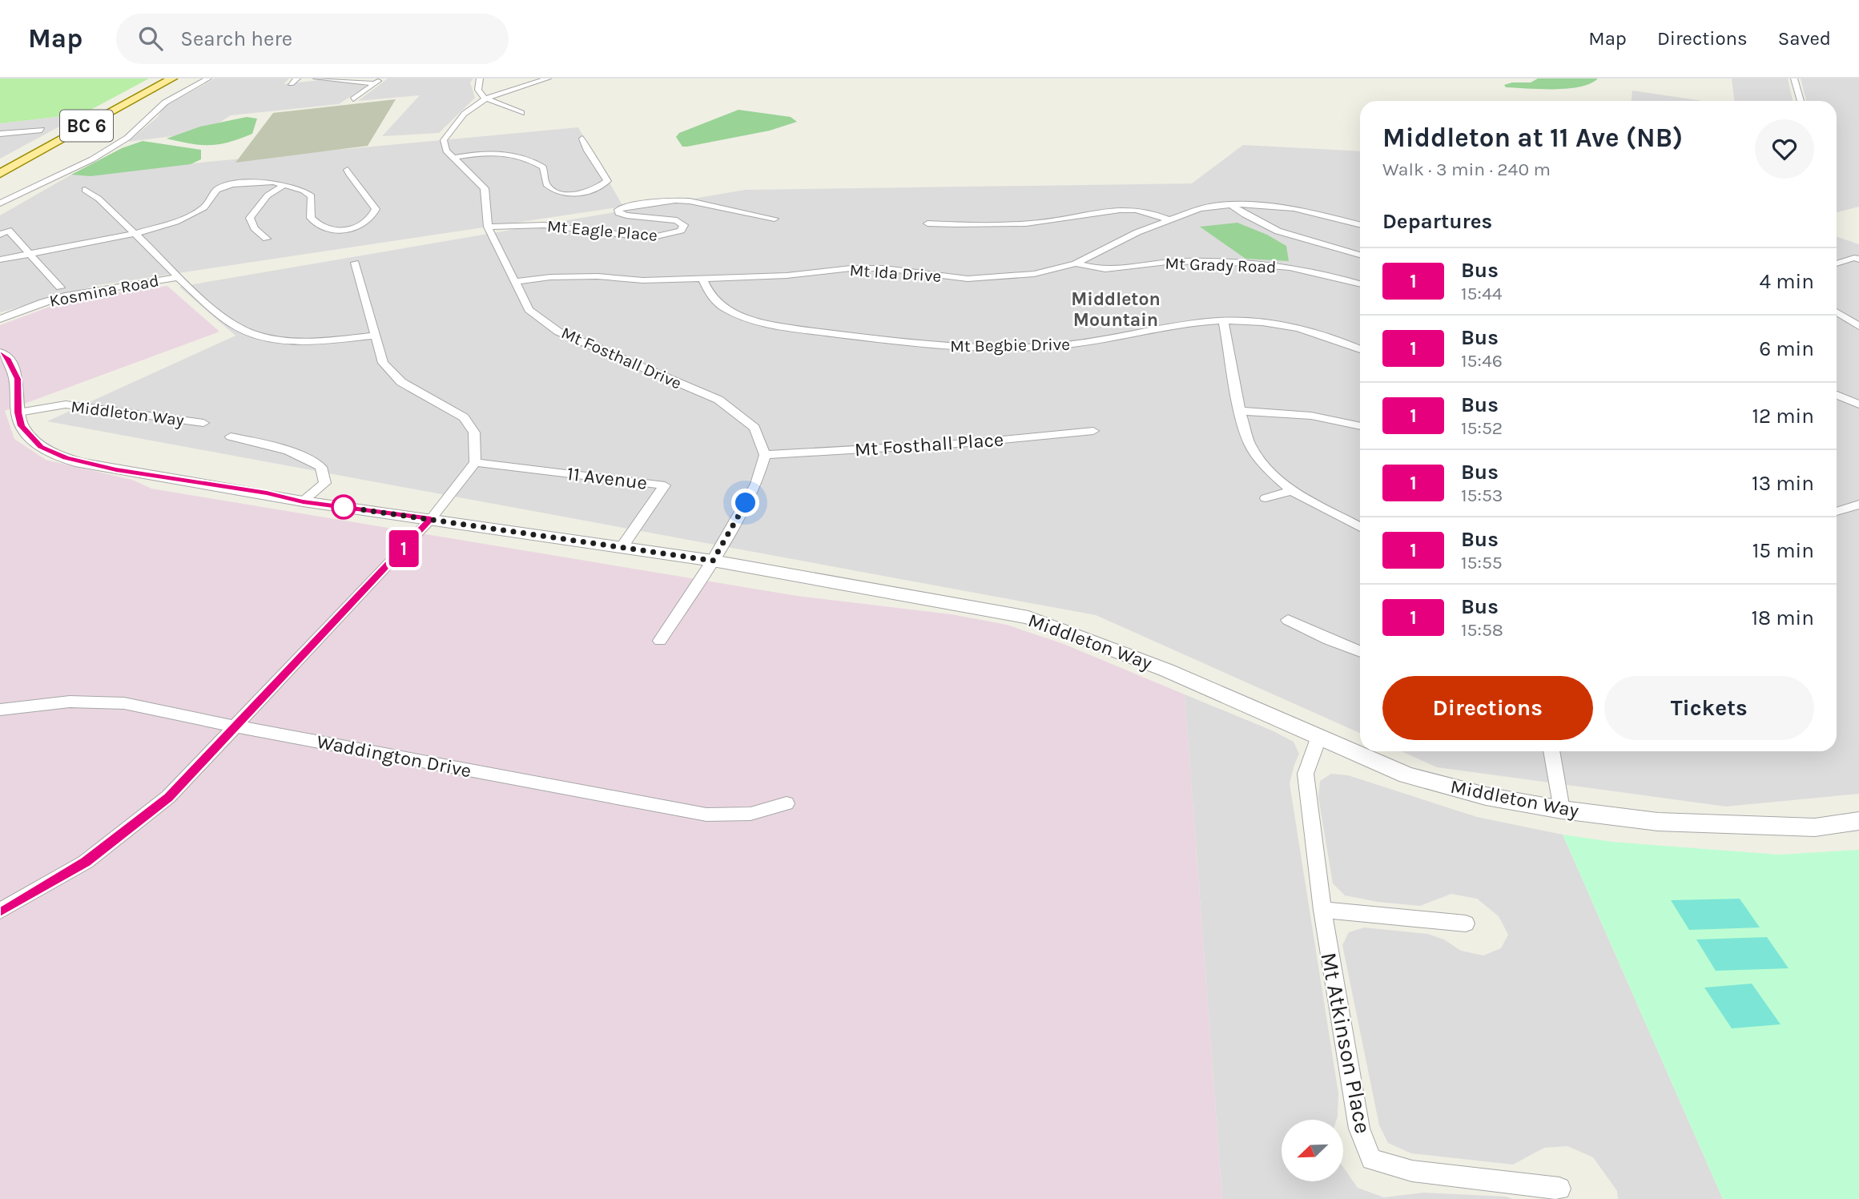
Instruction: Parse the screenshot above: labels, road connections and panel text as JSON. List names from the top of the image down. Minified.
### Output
{"streets":{"main road":["BC 6"],"street":["Mt Eagle Place","Mt Grady Road","Mt Ida Drive","Kosmina Road","Mt Begbie Drive","Mt Fosthall Drive","Middleton Way","Mt Fosthall Place","11 Avenue","Waddington Drive","Mt Atkinson Place"]},"crossings":[["Mt Eagle Place","Mt Fosthall Drive"],["Mt Grady Road","Mt Ida Drive"],["Mt Ida Drive","Mt Begbie Drive"],["Mt Ida Drive","Mt Fosthall Drive"],["Mt Fosthall Drive","Mt Fosthall Place"],["Middleton Way","11 Avenue"],["Middleton Way","Mt Atkinson Place"]],"districts":["Middleton Mountain"],"lines":["bus line 1"],"north":"bottom left","page":{"header":"Map","search":"Search here","nav":["Map","Directions","Saved"],"on_map":"1","heading":[["Middleton at 11 Ave (NB)","Walk · 3 min · 240 m"],"Departures"],"list":[{"mark":"1","name":"Bus","note":"15:44","value":"4 min"},{"mark":"1","name":"Bus","note":"15:46","value":"6 min"},{"mark":"1","name":"Bus","note":"15:52","value":"12 min"},{"mark":"1","name":"Bus","note":"15:53","value":"13 min"},{"mark":"1","name":"Bus","note":"15:55","value":"15 min"},{"mark":"1","name":"Bus","note":"15:58","value":"18 min"}],"buttons":["Directions","Tickets"]}}
